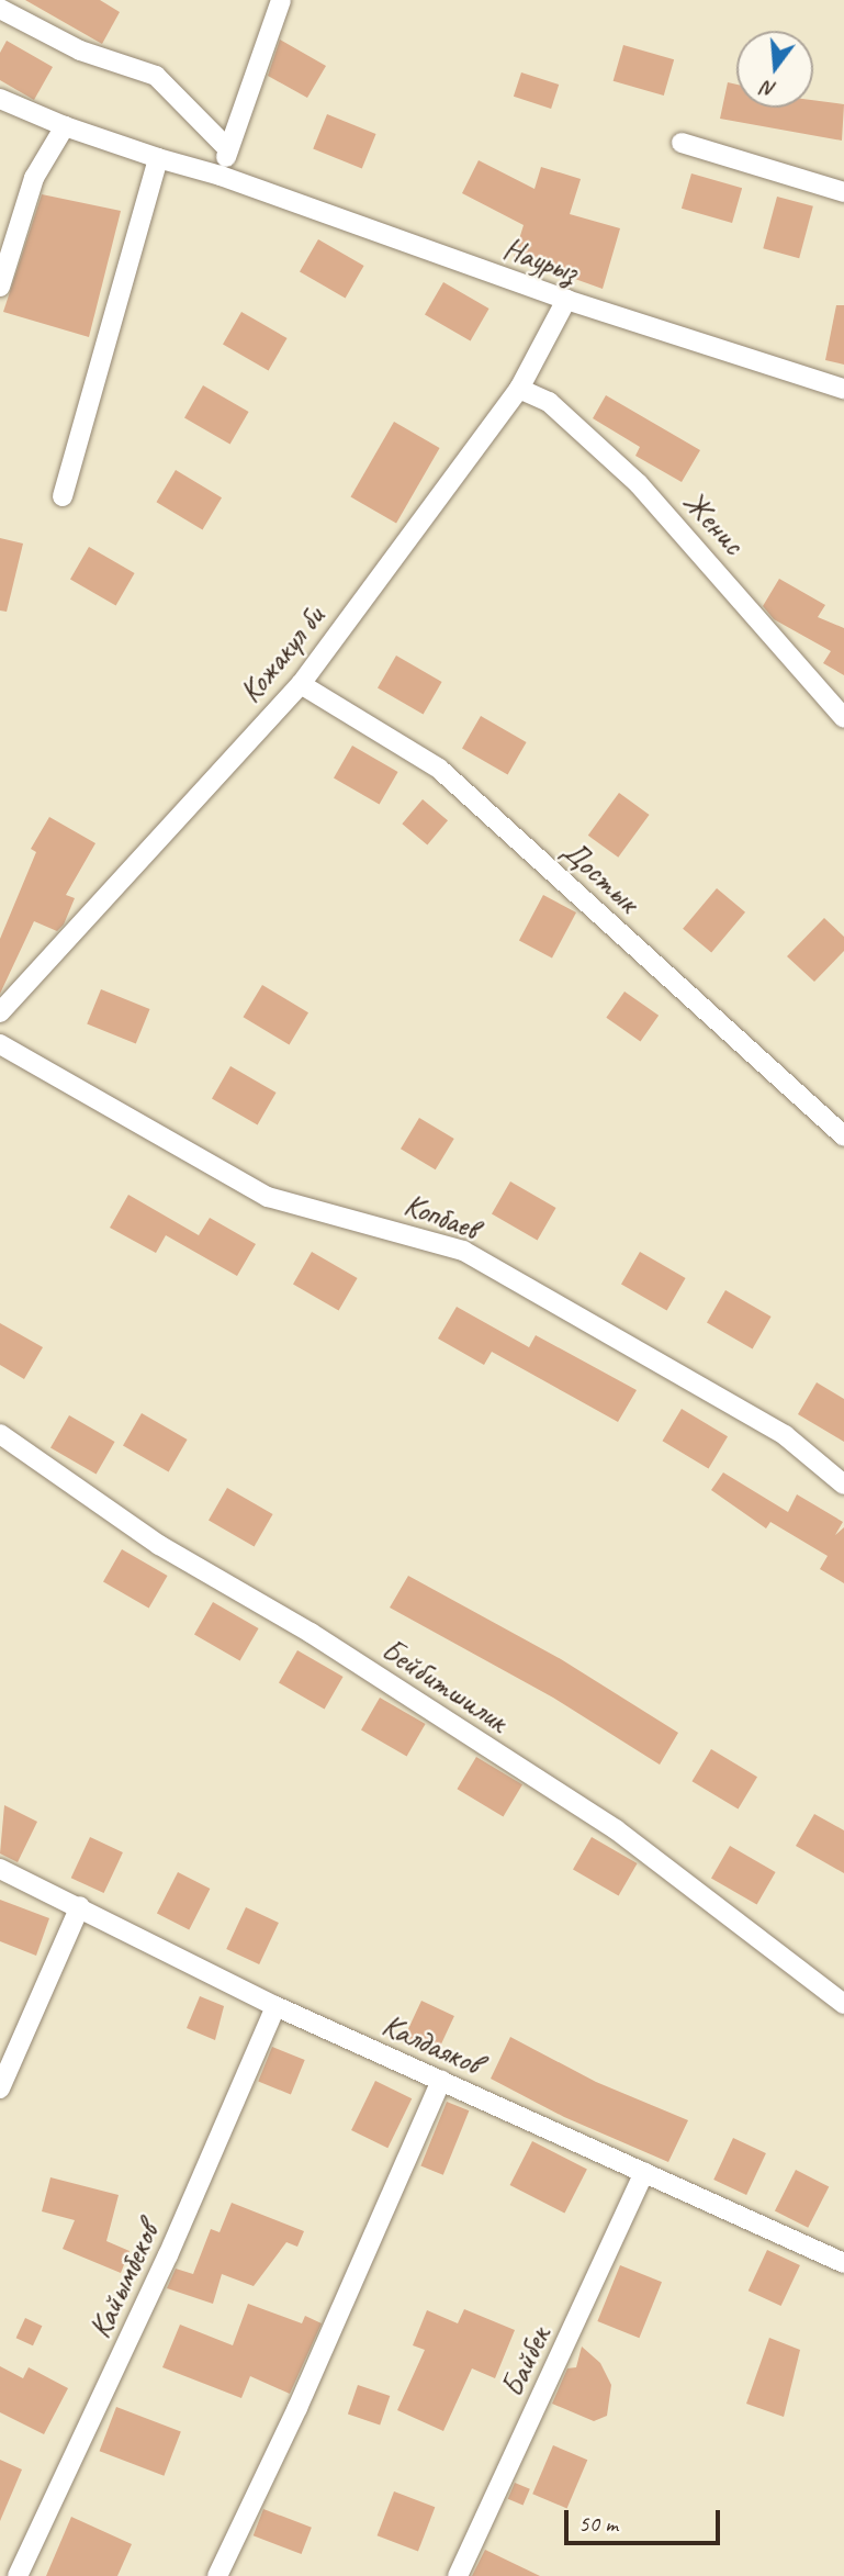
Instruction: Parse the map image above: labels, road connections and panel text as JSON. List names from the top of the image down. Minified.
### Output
{"streets":{"street":["Наурыз","Женис","Кожакул би","Достык","Копбаев","Бейбитшилик","Калдаяков","Кайымбеков","Байбек"]},"crossings":[["Наурыз","Кожакул би"],["Женис","Кожакул би"],["Кожакул би","Достык"],["Калдаяков","Кайымбеков"],["Калдаяков","Байбек"]],"scale_bar":"50 m","north":"bottom"}
